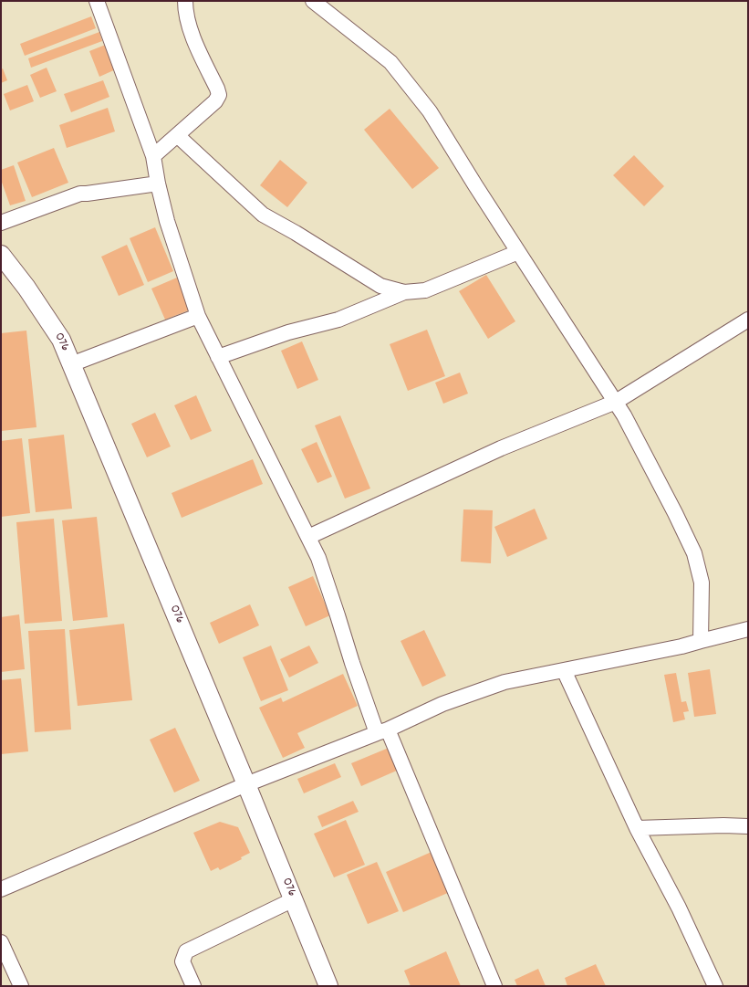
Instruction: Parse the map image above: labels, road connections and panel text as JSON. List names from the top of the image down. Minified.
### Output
{"streets":{"street":["O76"]}}
